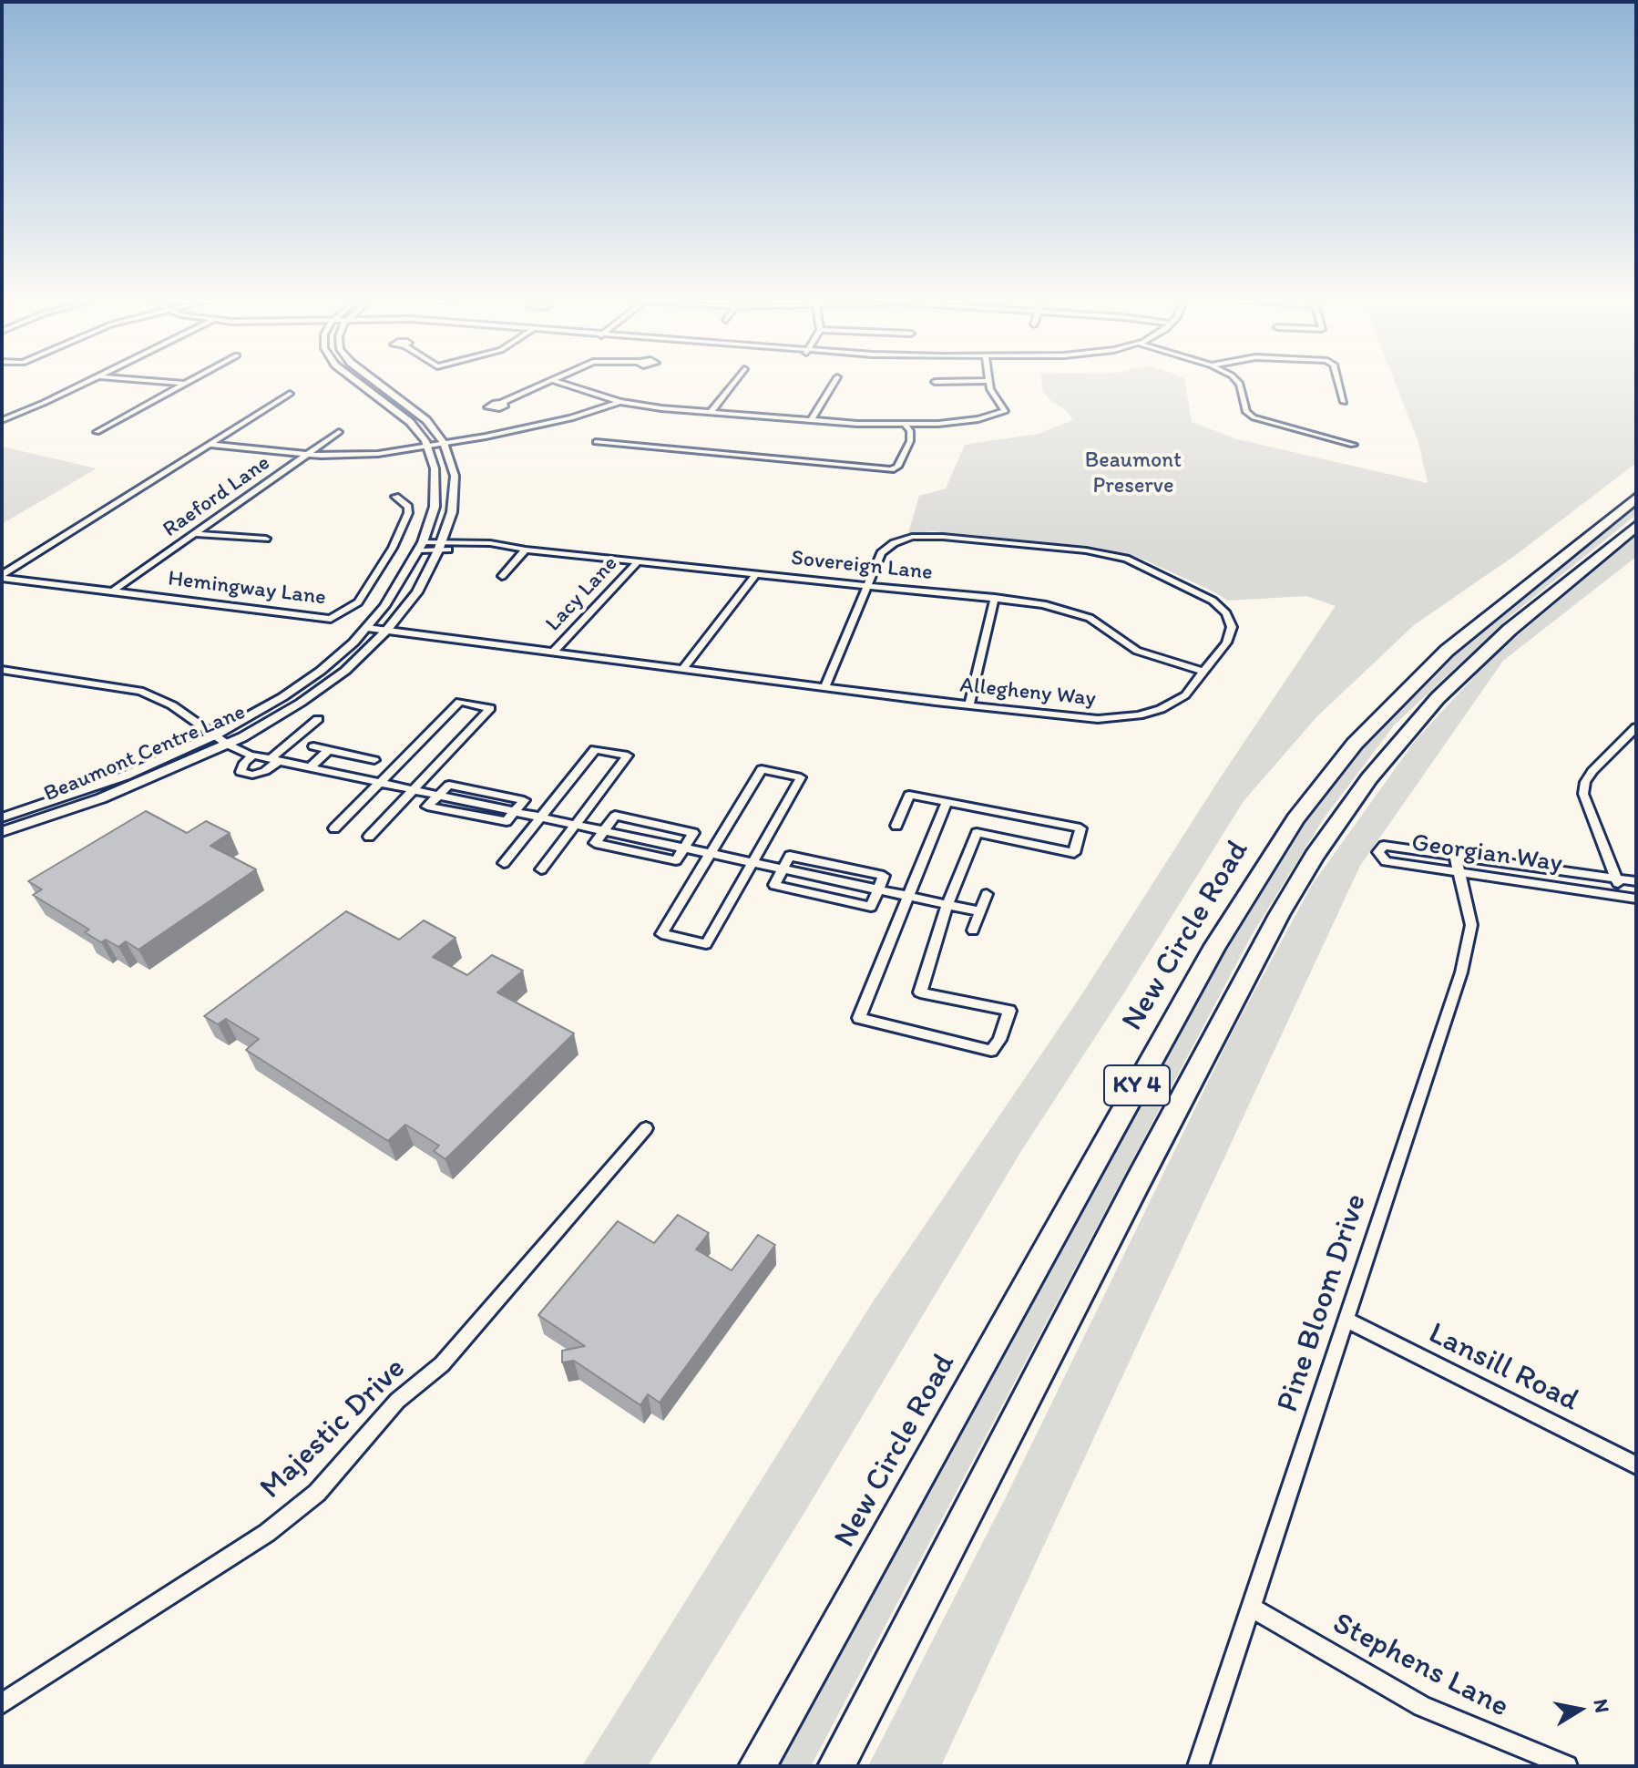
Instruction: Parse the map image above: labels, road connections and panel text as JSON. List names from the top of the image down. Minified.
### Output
{"streets":{"highway":["New Circle Road","KY 4"],"street":["Raeford Lane","Sovereign Lane","Hemingway Lane","Lacy Lane","Allegheny Way","Beaumont Centre Lane","Georgian Way","Pine Bloom Drive","Lansill Road","Majestic Drive","Stephens Lane"]},"crossings":[["Raeford Lane","Hemingway Lane"],["Sovereign Lane","Lacy Lane"],["Sovereign Lane","Allegheny Way"],["Sovereign Lane","Beaumont Centre Lane"],["Lacy Lane","Allegheny Way"],["Allegheny Way","Beaumont Centre Lane"],["Georgian Way","Pine Bloom Drive"],["Pine Bloom Drive","Lansill Road"],["Pine Bloom Drive","Stephens Lane"]],"parks":["Beaumont Preserve"],"north":"right"}
